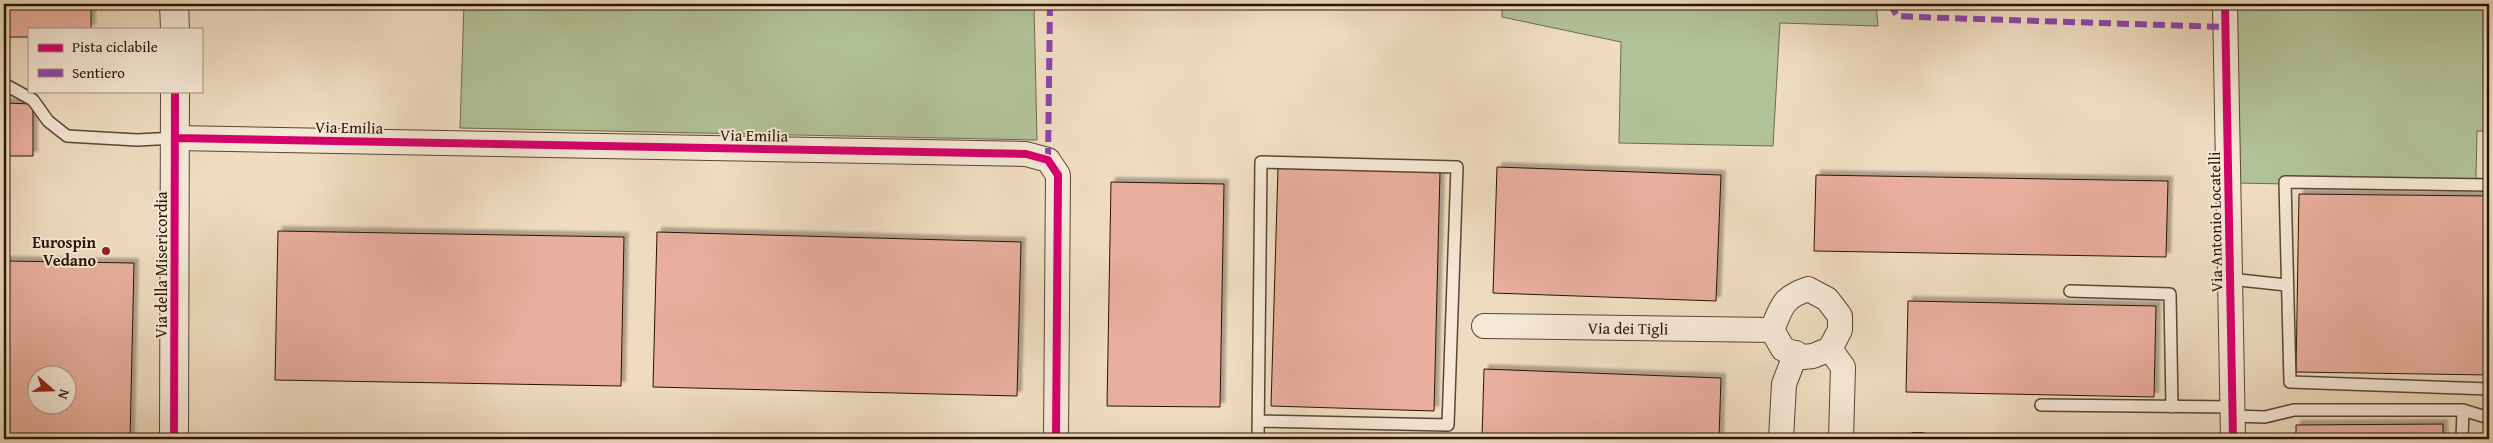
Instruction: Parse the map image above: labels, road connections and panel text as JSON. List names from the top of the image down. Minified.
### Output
{"streets":{"street":["Via Emilia","Via Antonio Locatelli","Via della Misericordia","Via dei Tigli"]},"crossings":[["Via Emilia","Via della Misericordia"]],"places":["Eurospin Vedano"],"legend":["Pista ciclabile","Sentiero"],"north":"right"}
